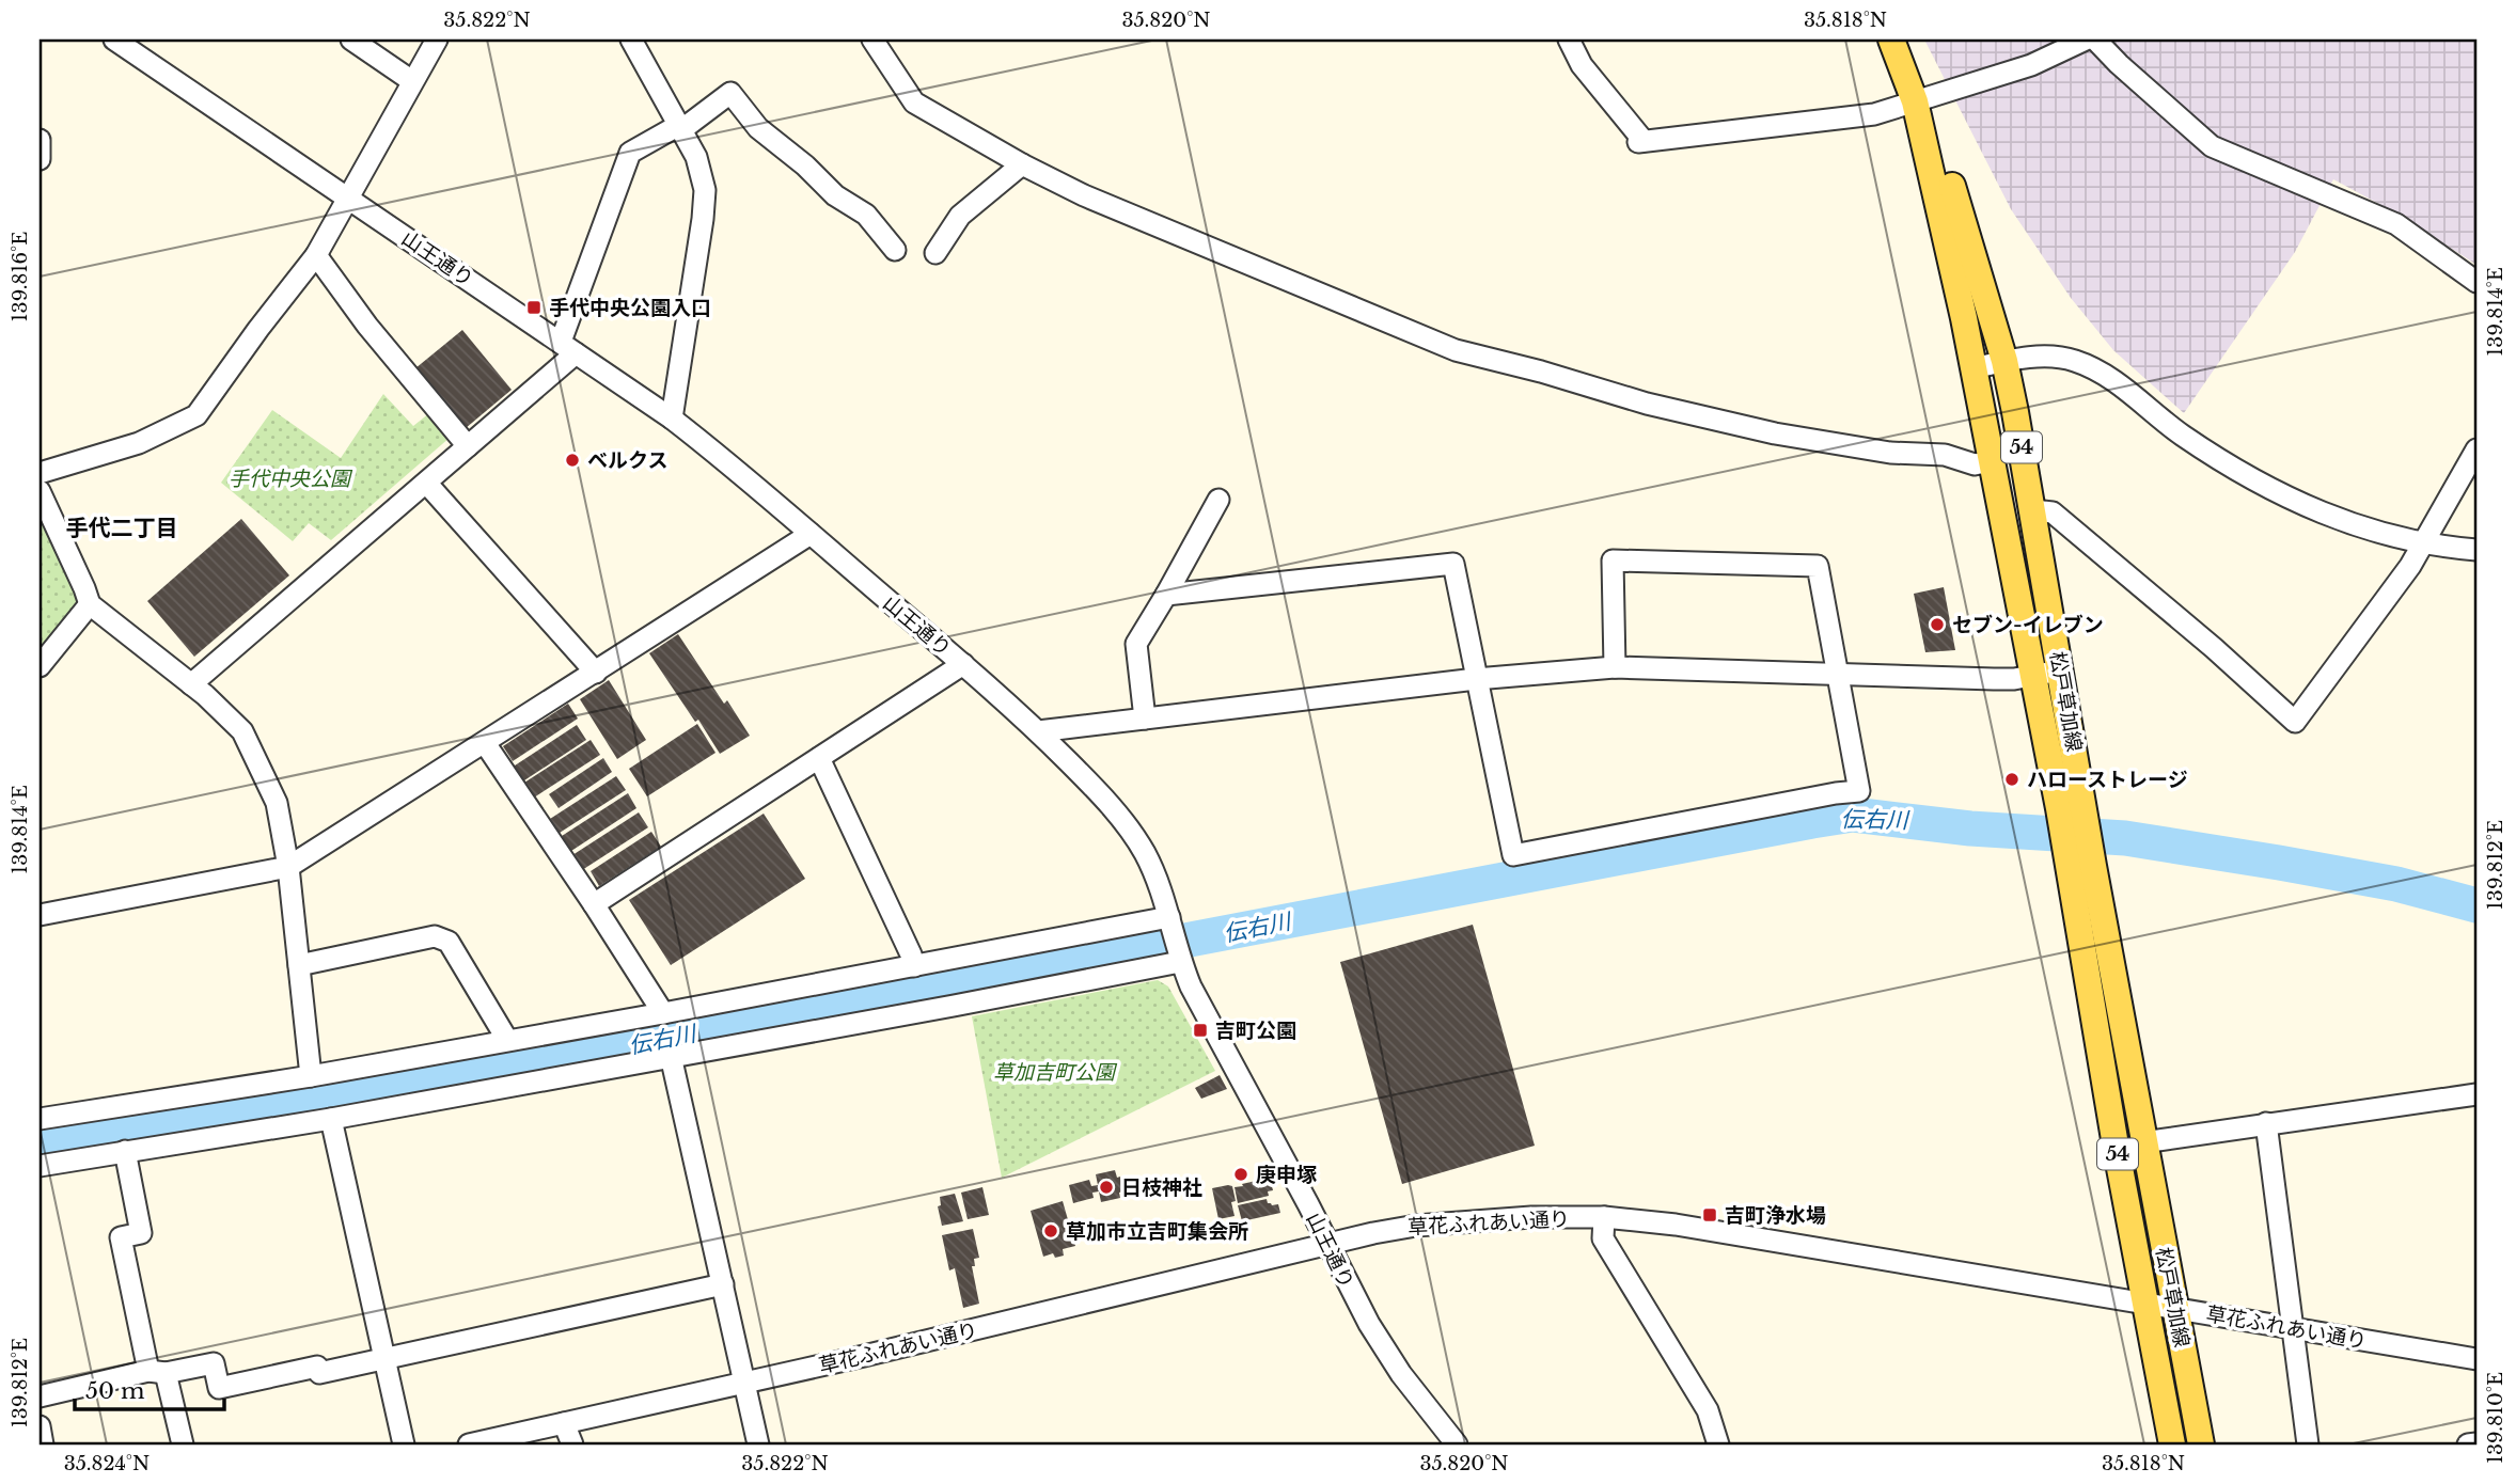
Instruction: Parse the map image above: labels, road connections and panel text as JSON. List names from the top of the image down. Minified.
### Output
{"streets":{"main road":["54","松戸草加線"],"street":["山王通り","草花ふれあい通り"]},"crossings":[["山王通り","草花ふれあい通り"],["松戸草加線","草花ふれあい通り"]],"districts":["手代二丁目"],"water":["伝右川"],"parks":["手代中央公園","草加吉町公園"],"places":{"transit":["手代中央公園入口","吉町公園","吉町浄水場"],"other":["ベルクス","セブン-イレブン","ハローストレージ","庚申塚","日枝神社","草加市立吉町集会所"]},"scale_bar":"50 m","coordinates":["35.822°N","35.820°N","35.818°N","139.816°E","139.814°E","139.812°E","139.810°E","35.824°N"]}
